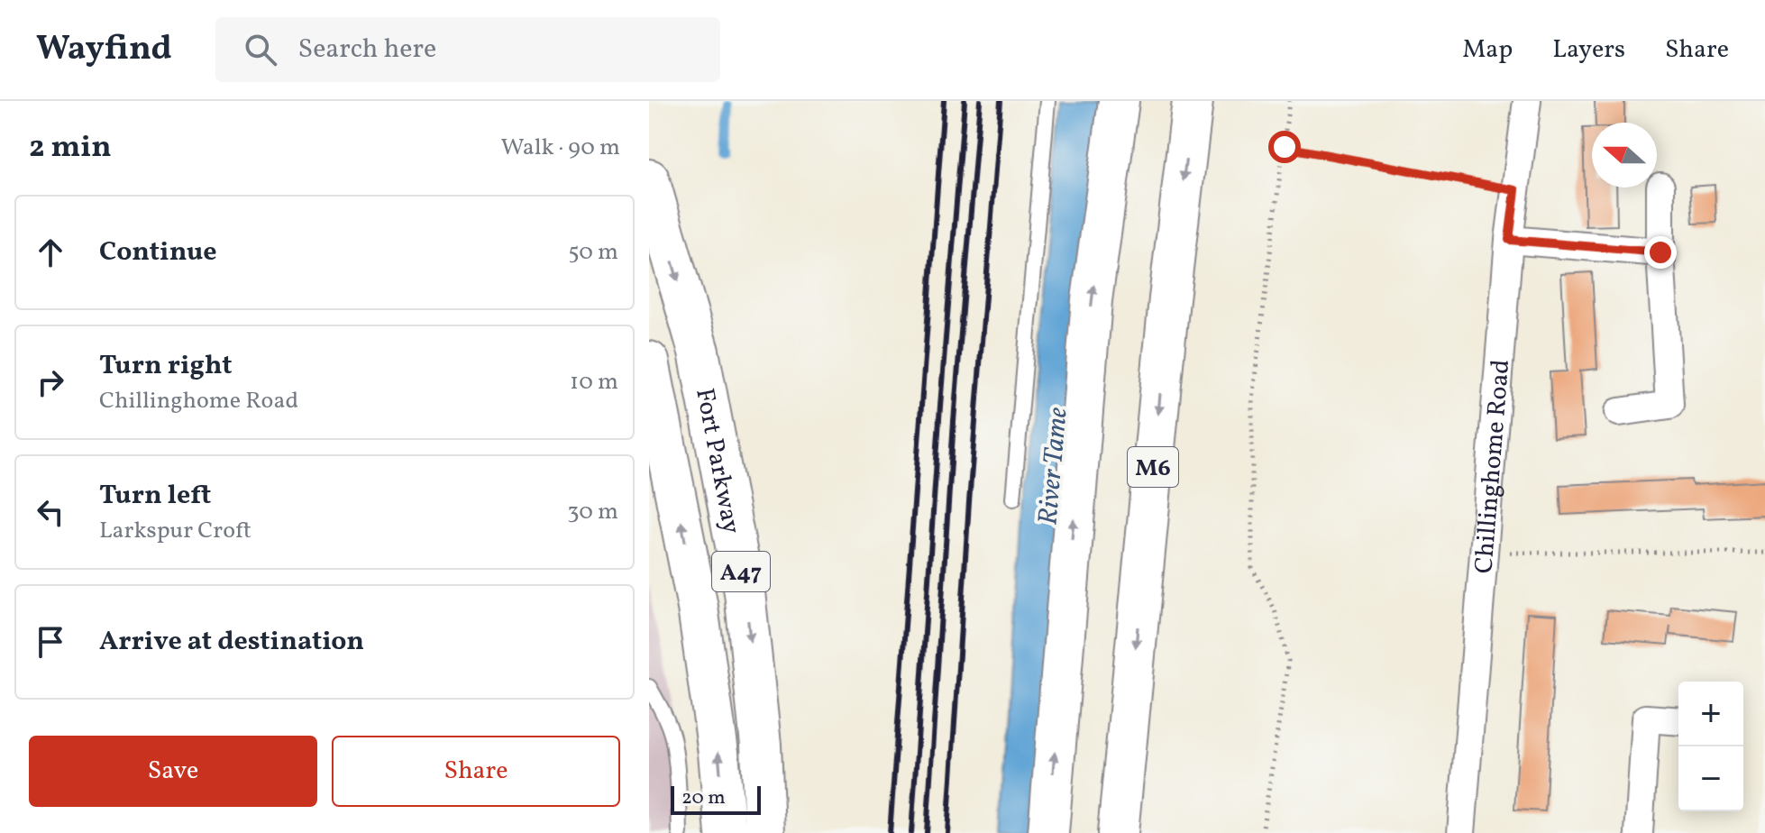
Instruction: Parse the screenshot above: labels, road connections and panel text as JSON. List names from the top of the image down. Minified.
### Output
{"streets":{"main road":["Fort Parkway","M6","A47"],"street":["Chillinghome Road"]},"water":["River Tame"],"scale_bar":"20 m","north":"left","page":{"header":"Wayfind","search":"Search here","nav":["Map","Layers","Share"],"heading":["2 min","Walk · 90 m"],"list":[["Continue","50 m"],["Turn right","Chillinghome Road","10 m"],["Turn left","Larkspur Croft","30 m"],"Arrive at destination"],"map_buttons":["+","−"],"buttons":["Save","Share"],"scale":"20 m"}}
